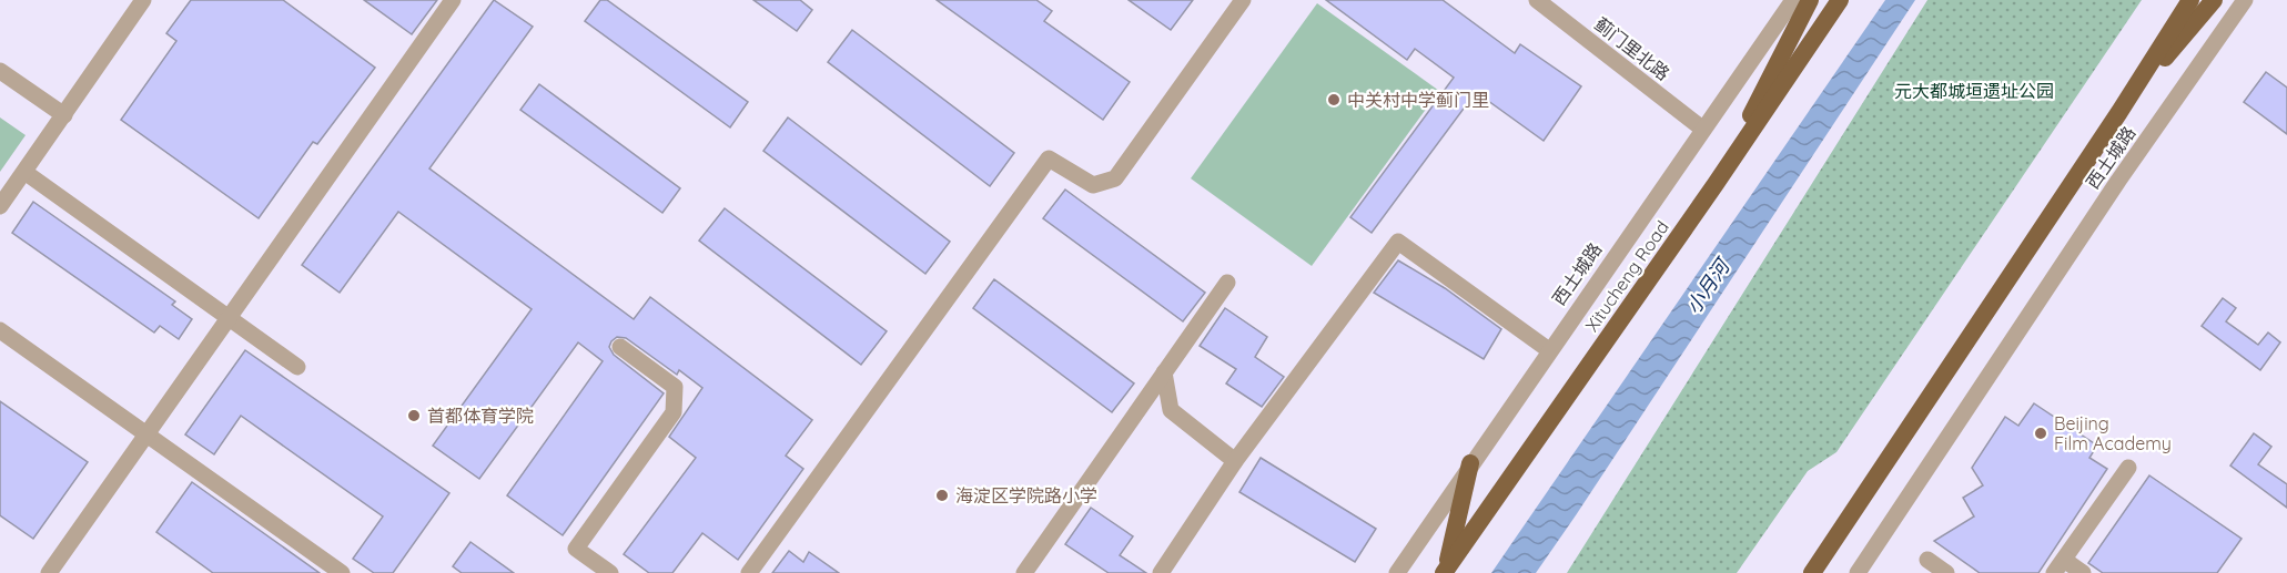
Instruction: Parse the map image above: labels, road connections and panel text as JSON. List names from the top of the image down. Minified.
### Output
{"streets":{"highway":["Xitucheng Road"],"street":["蓟门里北路","西土城路"]},"crossings":[["蓟门里北路","西土城路"]],"water":["小月河"],"parks":["元大都城垣遗址公园"],"places":["中关村中学蓟门里","首都体育学院","Beijing Film Academy","海淀区学院路小学"]}
